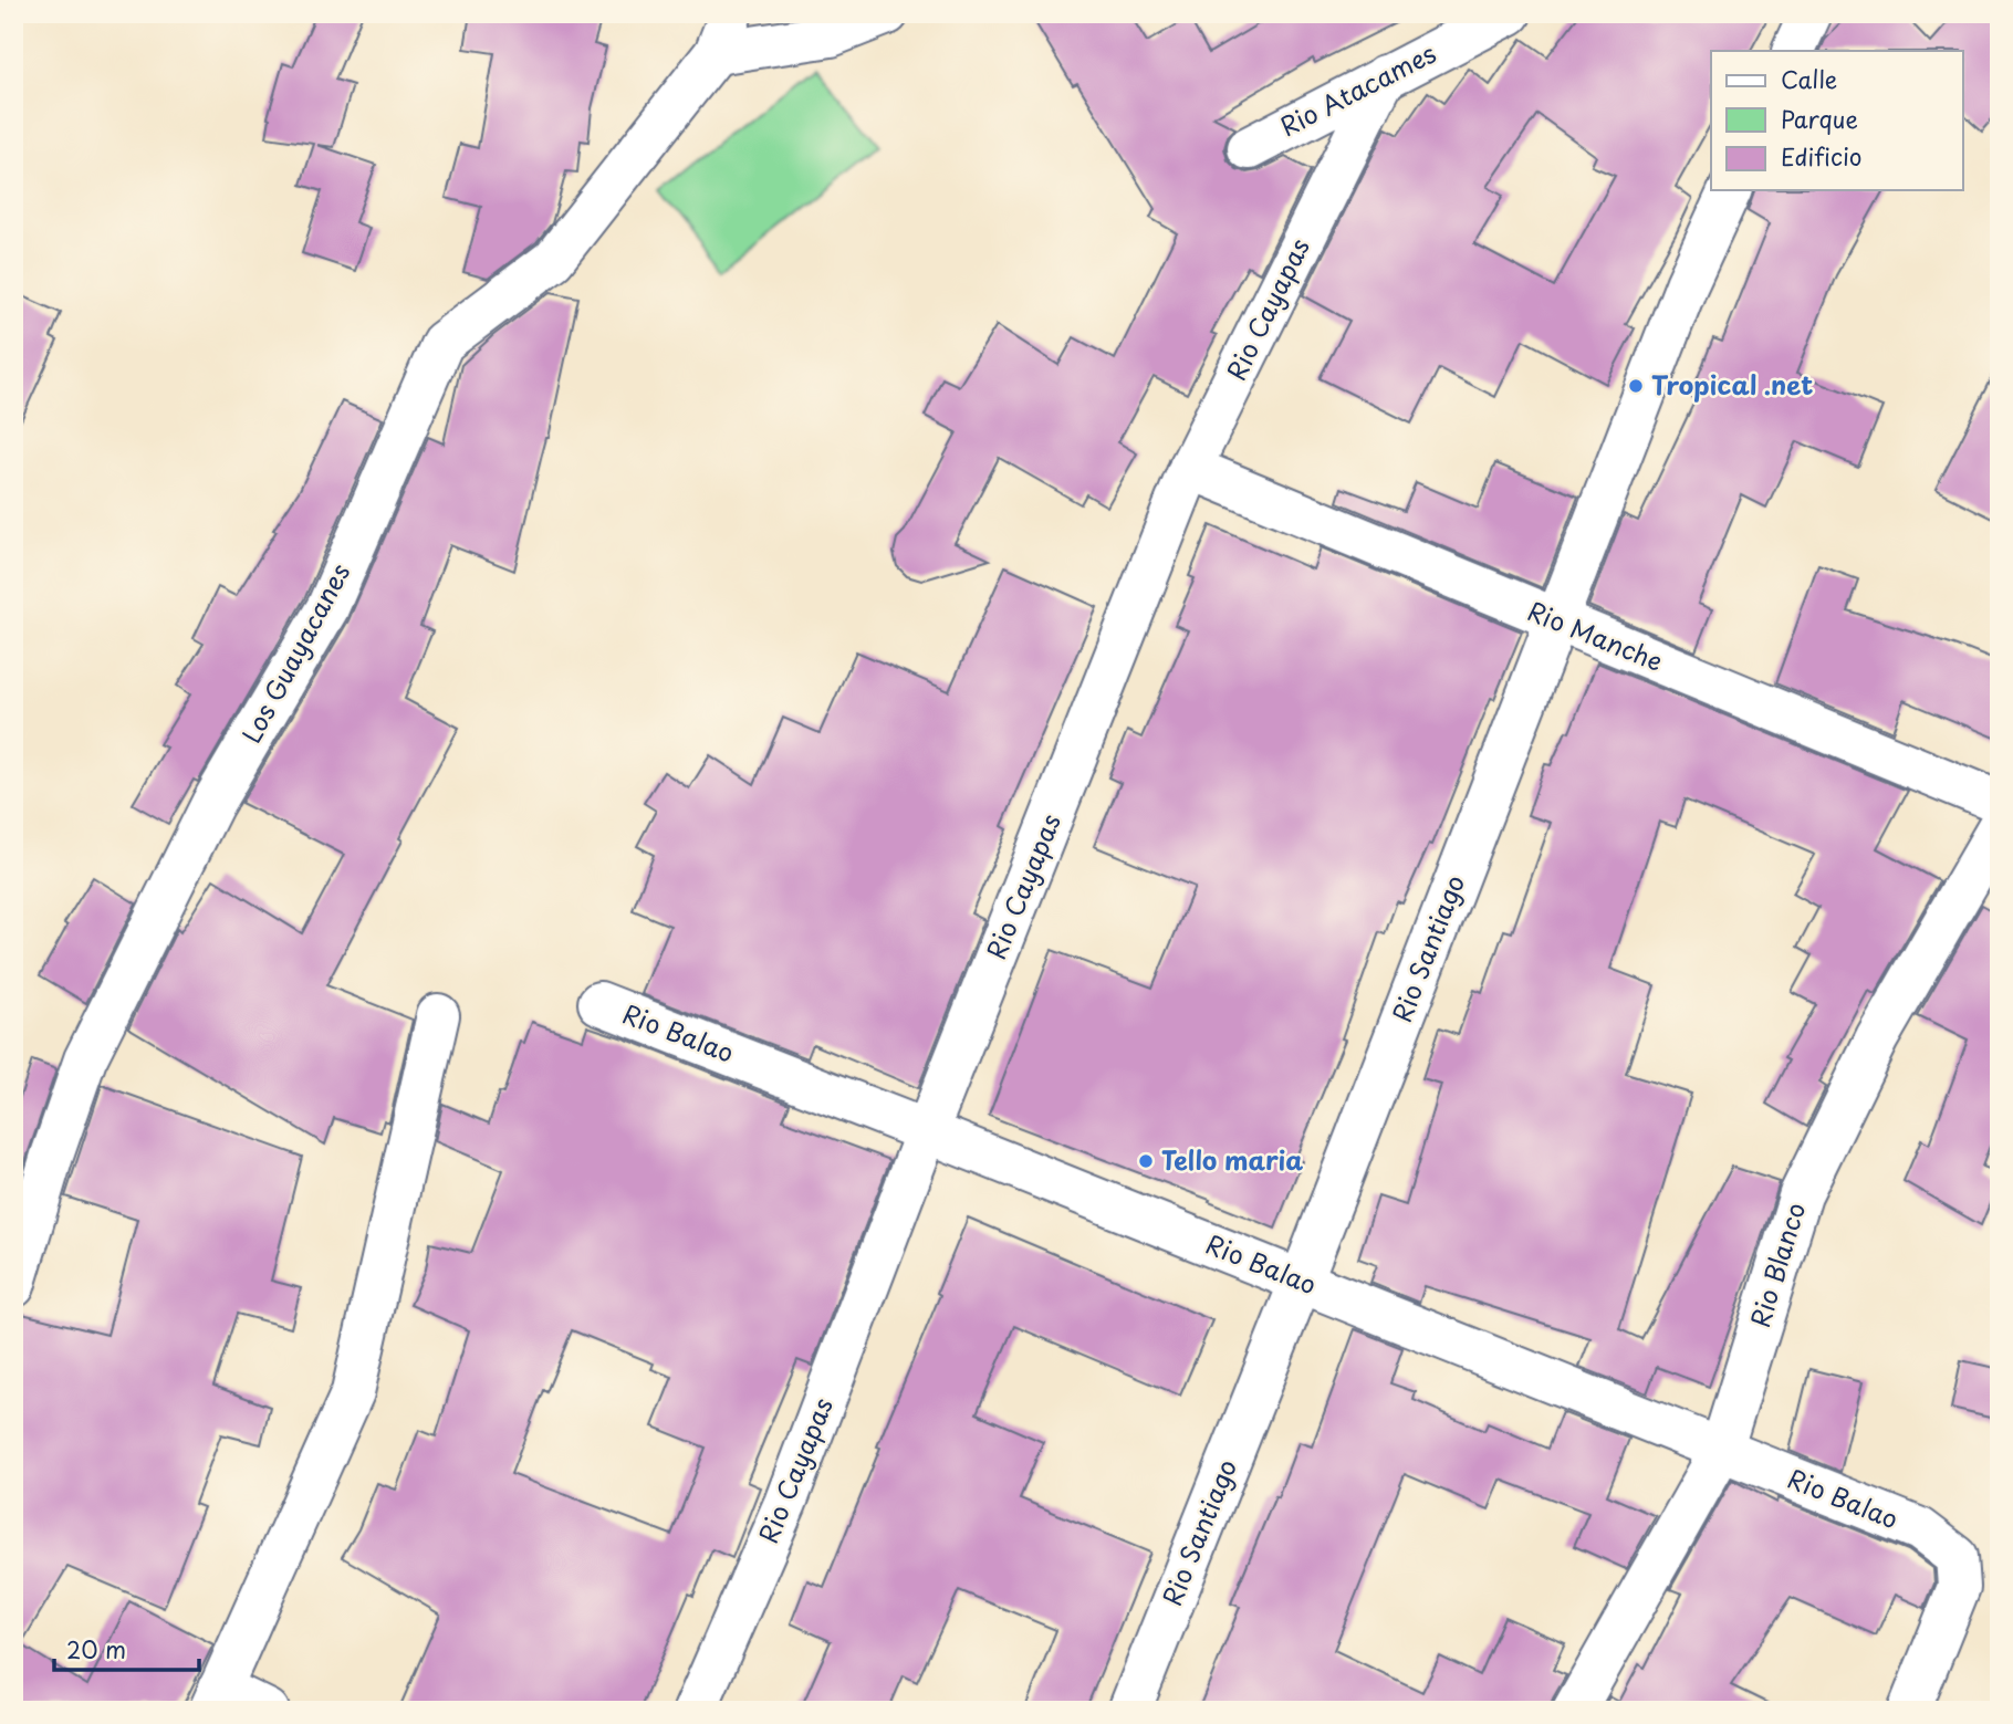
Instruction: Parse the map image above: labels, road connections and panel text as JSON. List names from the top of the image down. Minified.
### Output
{"streets":{"street":["Rio Atacames","Rio Cayapas","Rio Manche","Los Guayacanes","Rio Santiago","Rio Balao","Rio Blanco"]},"crossings":[["Rio Atacames","Rio Cayapas"],["Rio Cayapas","Rio Manche"],["Rio Cayapas","Rio Balao"],["Rio Manche","Rio Santiago"],["Rio Santiago","Rio Balao"],["Rio Balao","Rio Blanco"]],"places":["Tropical .net","Tello maria"],"legend":["Calle","Parque","Edificio"],"scale_bar":"20 m"}
